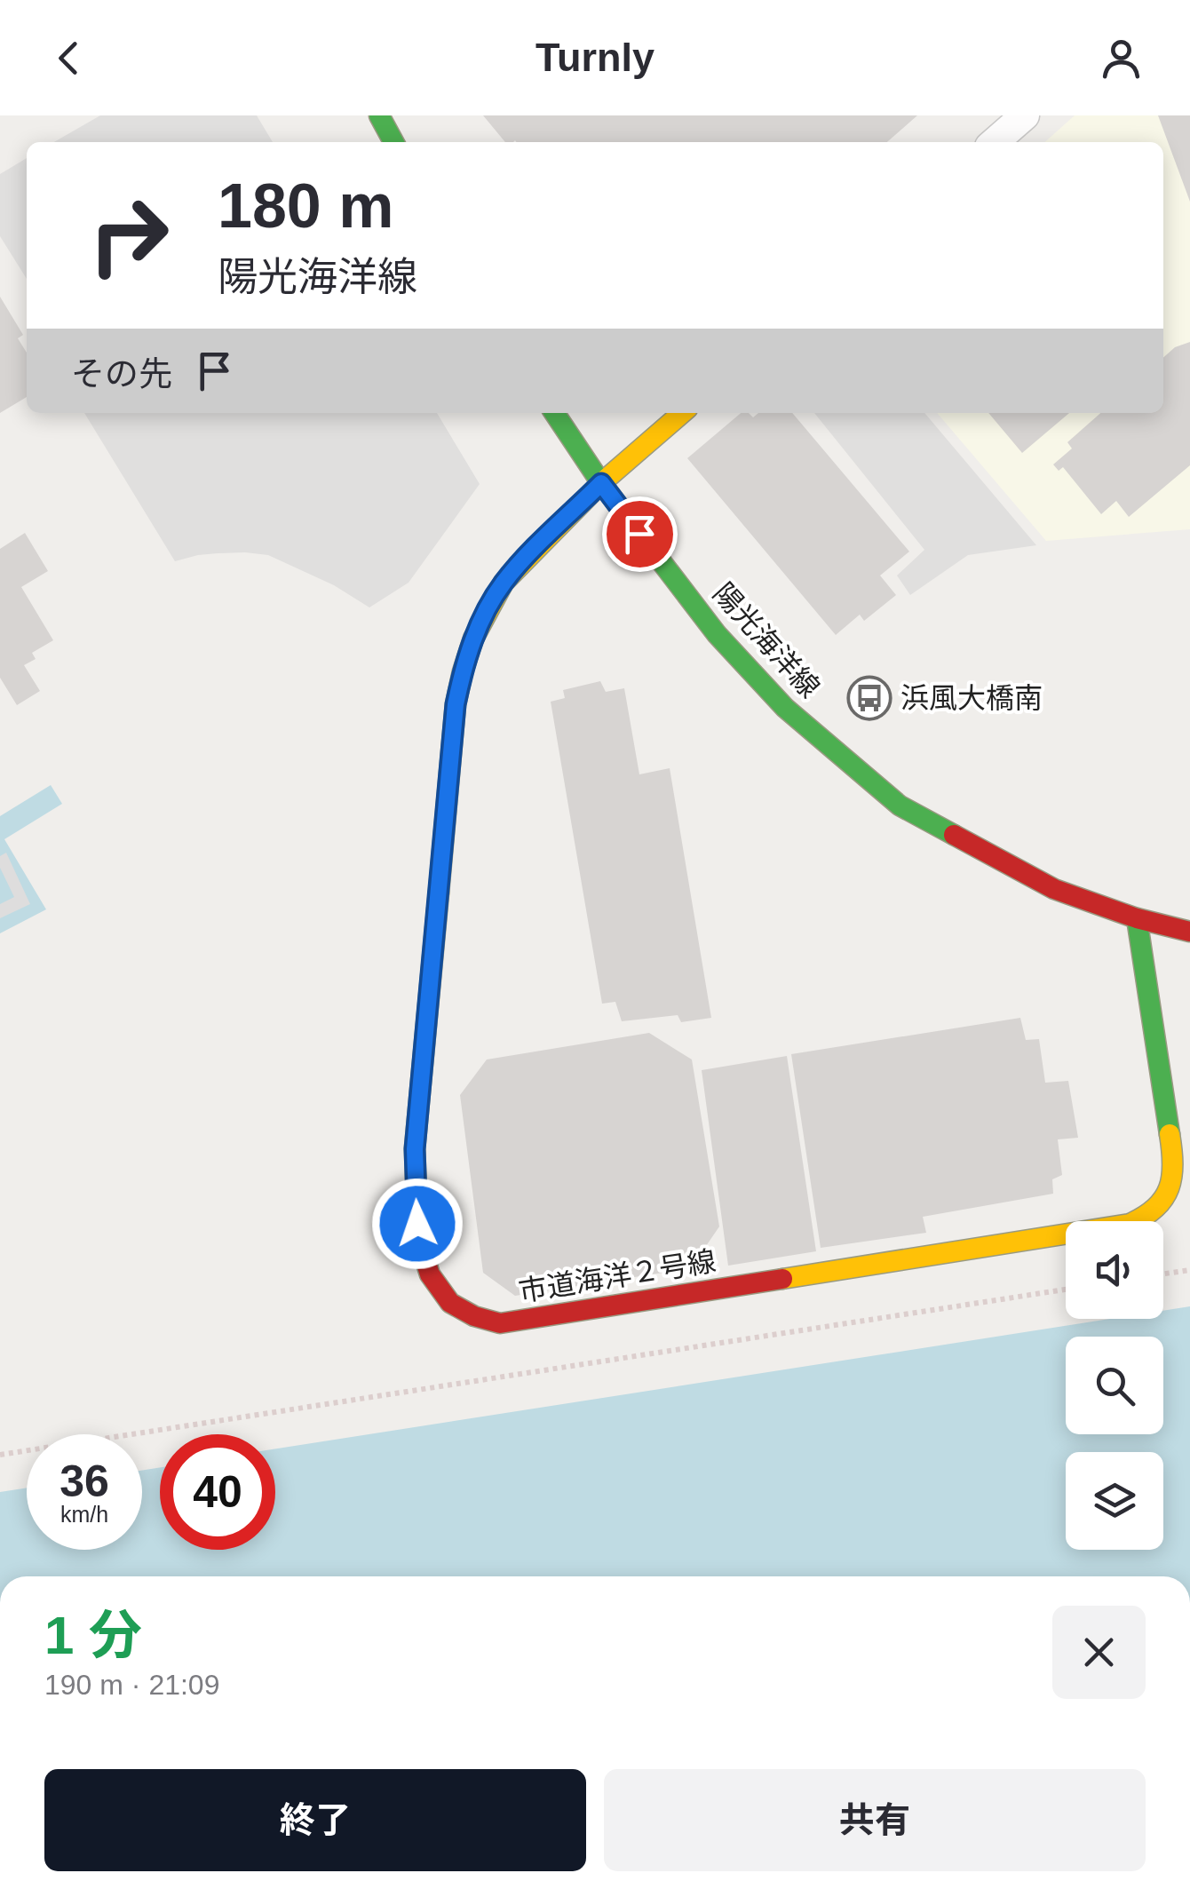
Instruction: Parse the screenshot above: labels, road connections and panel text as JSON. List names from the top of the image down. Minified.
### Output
{"streets":{"street":["陽光海洋線","市道海洋２号線"]},"crossings":[["陽光海洋線","市道海洋２号線"]],"places":{"bus stop":["浜風大橋南"]},"page":{"header":"Turnly","turn":["180 m","陽光海洋線"],"then":"その先","speed":"36 km/h","limit":"40","heading":["1 分","190 m · 21:09"],"buttons":["終了","共有"]}}
